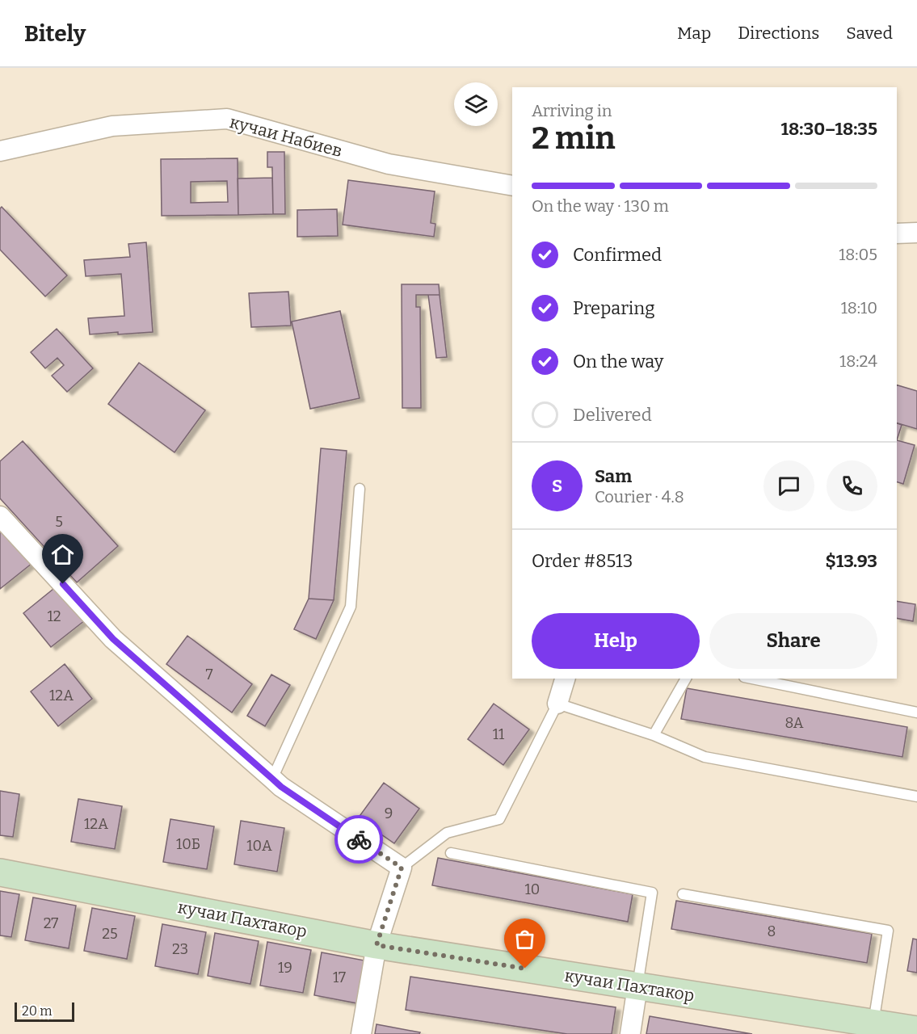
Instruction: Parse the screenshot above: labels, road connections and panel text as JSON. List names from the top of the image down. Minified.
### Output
{"streets":{"main road":["кучаи Пахтакор"],"street":["кучаи Набиев"]},"house_numbers":["5","12","7","12А","8А","11","9","12А","10Б","10А","10","27","8","25","23","19","17"],"scale_bar":"20 m","page":{"header":"Bitely","nav":["Map","Directions","Saved"],"heading":["2 min","Arriving in","18:30–18:35"],"panel":["Sam","Courier · 4.8","Order #8513","$13.93"],"bar":"On the way · 130 m","list":[["Confirmed","18:05"],["Preparing","18:10"],["On the way","18:24"],"Delivered"],"round":"S","buttons":["Help","Share"],"scale":"20 m"}}
